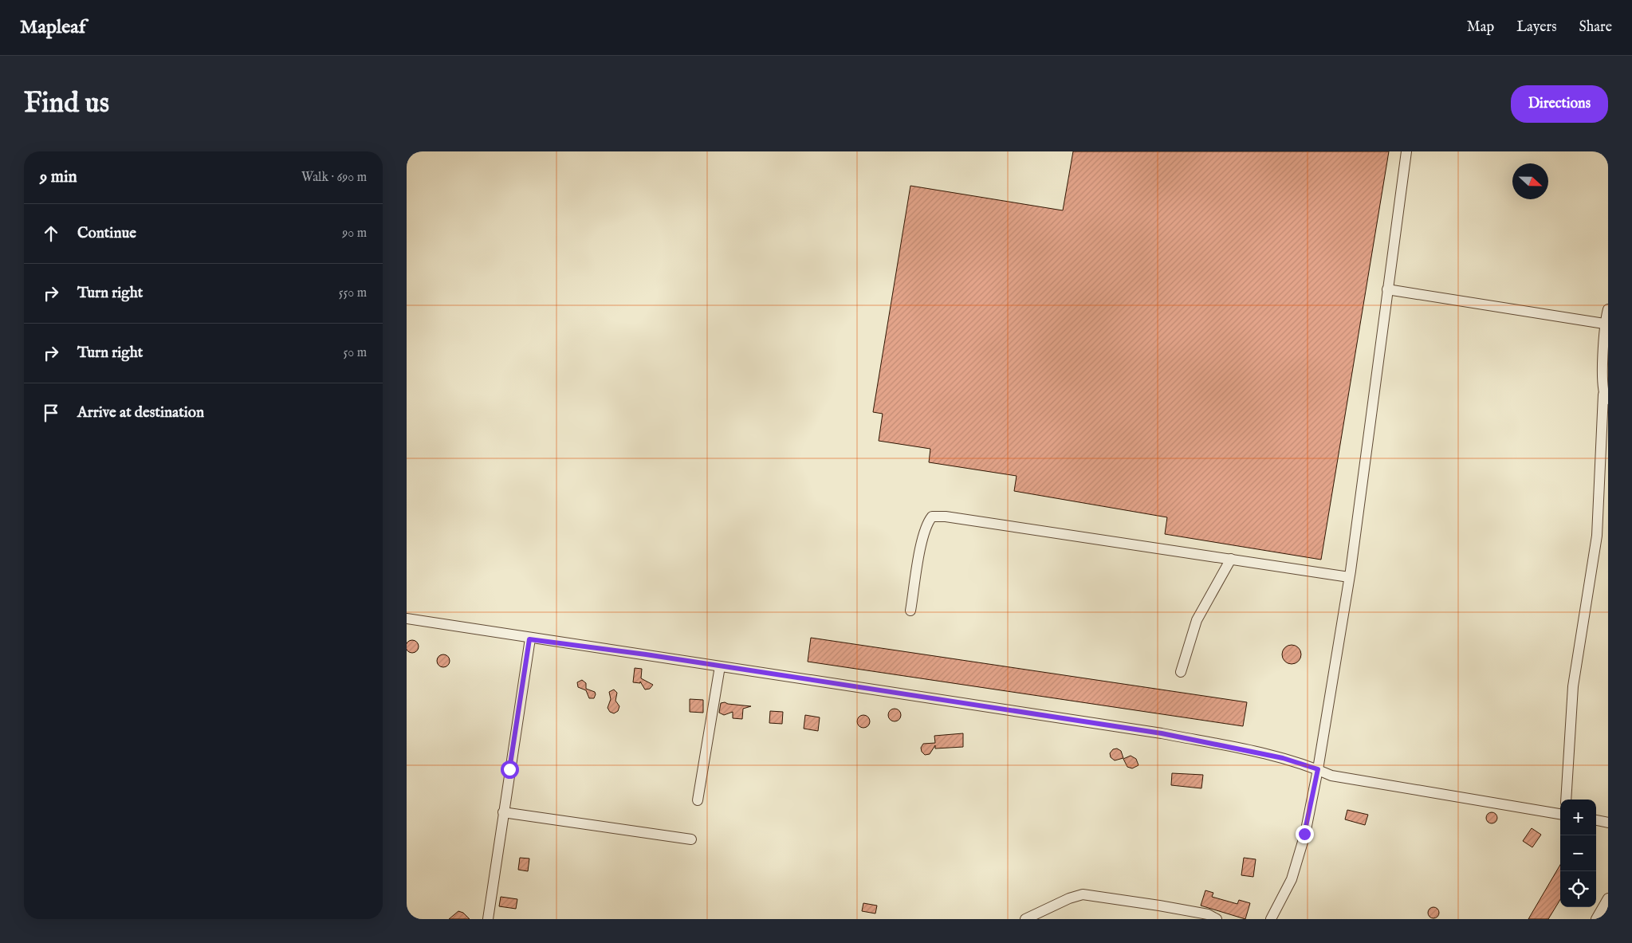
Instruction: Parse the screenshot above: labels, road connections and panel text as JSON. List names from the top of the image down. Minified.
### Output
{"north":"right","page":{"header":"Mapleaf","nav":["Map","Layers","Share"],"buttons":"Directions","title":"Find us","heading":["9 min","Walk · 690 m"],"list":[["Continue","90 m"],["Turn right","550 m"],["Turn right","50 m"],"Arrive at destination"],"map_buttons":["+","−"]}}
